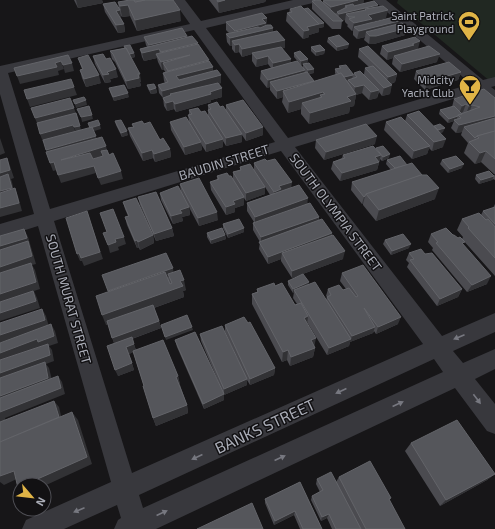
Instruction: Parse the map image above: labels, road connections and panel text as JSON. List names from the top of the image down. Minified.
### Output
{"streets":{"street":["BAUDIN STREET","SOUTH OLYMPIA STREET","SOUTH MURAT STREET","BANKS STREET"]},"crossings":[["BAUDIN STREET","SOUTH OLYMPIA STREET"],["BAUDIN STREET","SOUTH MURAT STREET"],["SOUTH OLYMPIA STREET","BANKS STREET"],["SOUTH MURAT STREET","BANKS STREET"]],"places":{"sports":["Saint Patrick Playground"],"bar":["Midcity Yacht Club"]},"north":"bottom right"}
